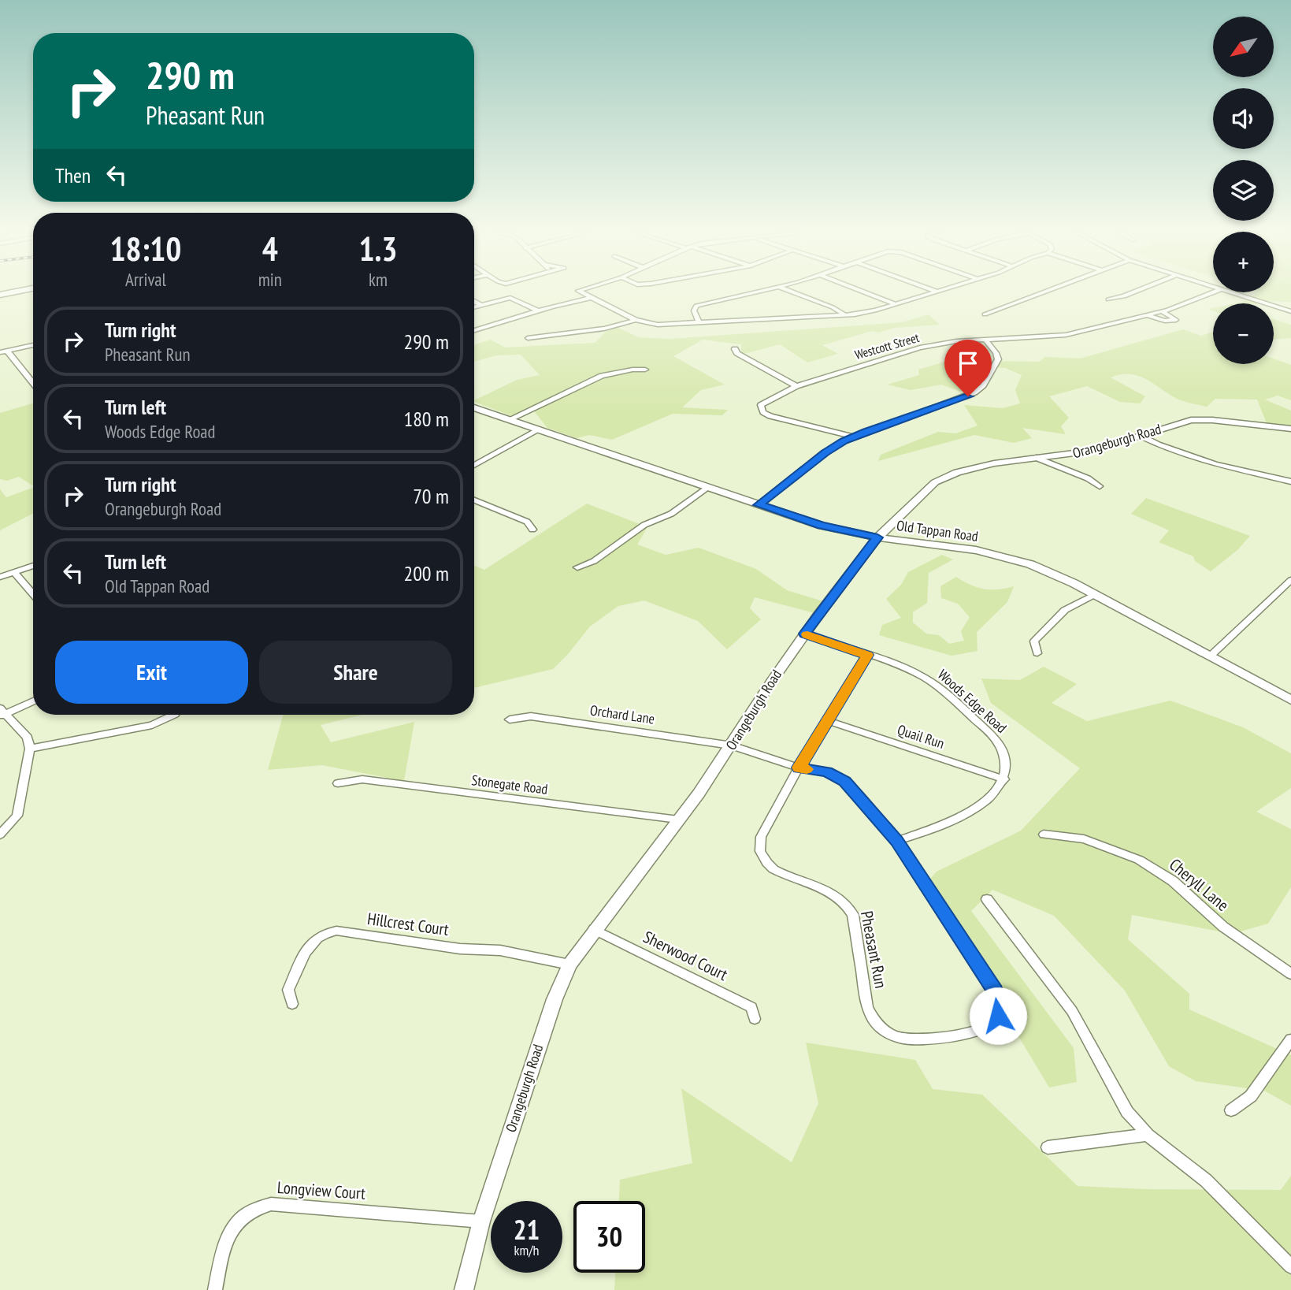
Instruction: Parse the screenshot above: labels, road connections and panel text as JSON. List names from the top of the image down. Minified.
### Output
{"streets":{"street":["Westcott Street","Orangeburgh Road","Old Tappan Road","Woods Edge Road","Orchard Lane","Quail Run","Stonegate Road","Cheryll Lane","Hillcrest Court","Pheasant Run","Sherwood Court","Longview Court"]},"crossings":[["Orangeburgh Road","Old Tappan Road"],["Orangeburgh Road","Woods Edge Road"],["Orangeburgh Road","Orchard Lane"],["Orangeburgh Road","Stonegate Road"],["Orangeburgh Road","Hillcrest Court"],["Orangeburgh Road","Sherwood Court"],["Orangeburgh Road","Longview Court"],["Woods Edge Road","Quail Run"],["Woods Edge Road","Pheasant Run"],["Orchard Lane","Pheasant Run"],["Quail Run","Pheasant Run"]],"north":"bottom left","page":{"map_buttons":["+","−"],"turn":["290 m","Pheasant Run"],"then":"Then","eta":["18:10","Arrival","4","min","1.3","km"],"list":[{"name":"Turn right","note":"Pheasant Run","value":"290 m"},{"name":"Turn left","note":"Woods Edge Road","value":"180 m"},{"name":"Turn right","note":"Orangeburgh Road","value":"70 m"},{"name":"Turn left","note":"Old Tappan Road","value":"200 m"}],"buttons":["Exit","Share"],"speed":"21 km/h","limit":"30"}}
